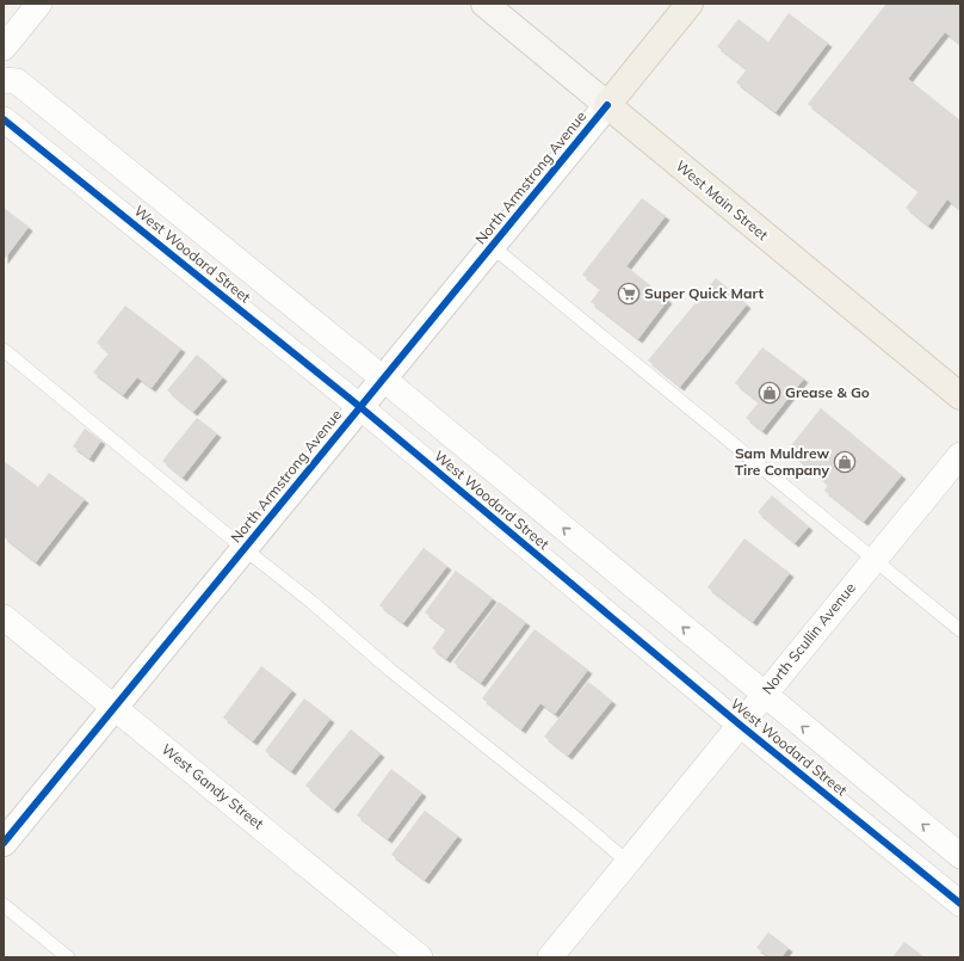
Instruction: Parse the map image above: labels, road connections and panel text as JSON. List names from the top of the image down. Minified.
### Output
{"streets":{"main road":["West Main Street"],"street":["North Armstrong Avenue","West Woodard Street","North Scullin Avenue","West Gandy Street"]},"crossings":[["North Armstrong Avenue","West Main Street"],["North Armstrong Avenue","West Woodard Street"],["North Armstrong Avenue","West Gandy Street"],["West Woodard Street","North Scullin Avenue"]],"places":{"supermarket":["Super Quick Mart"],"shop":["Grease & Go","Sam Muldrew Tire Company"]}}
